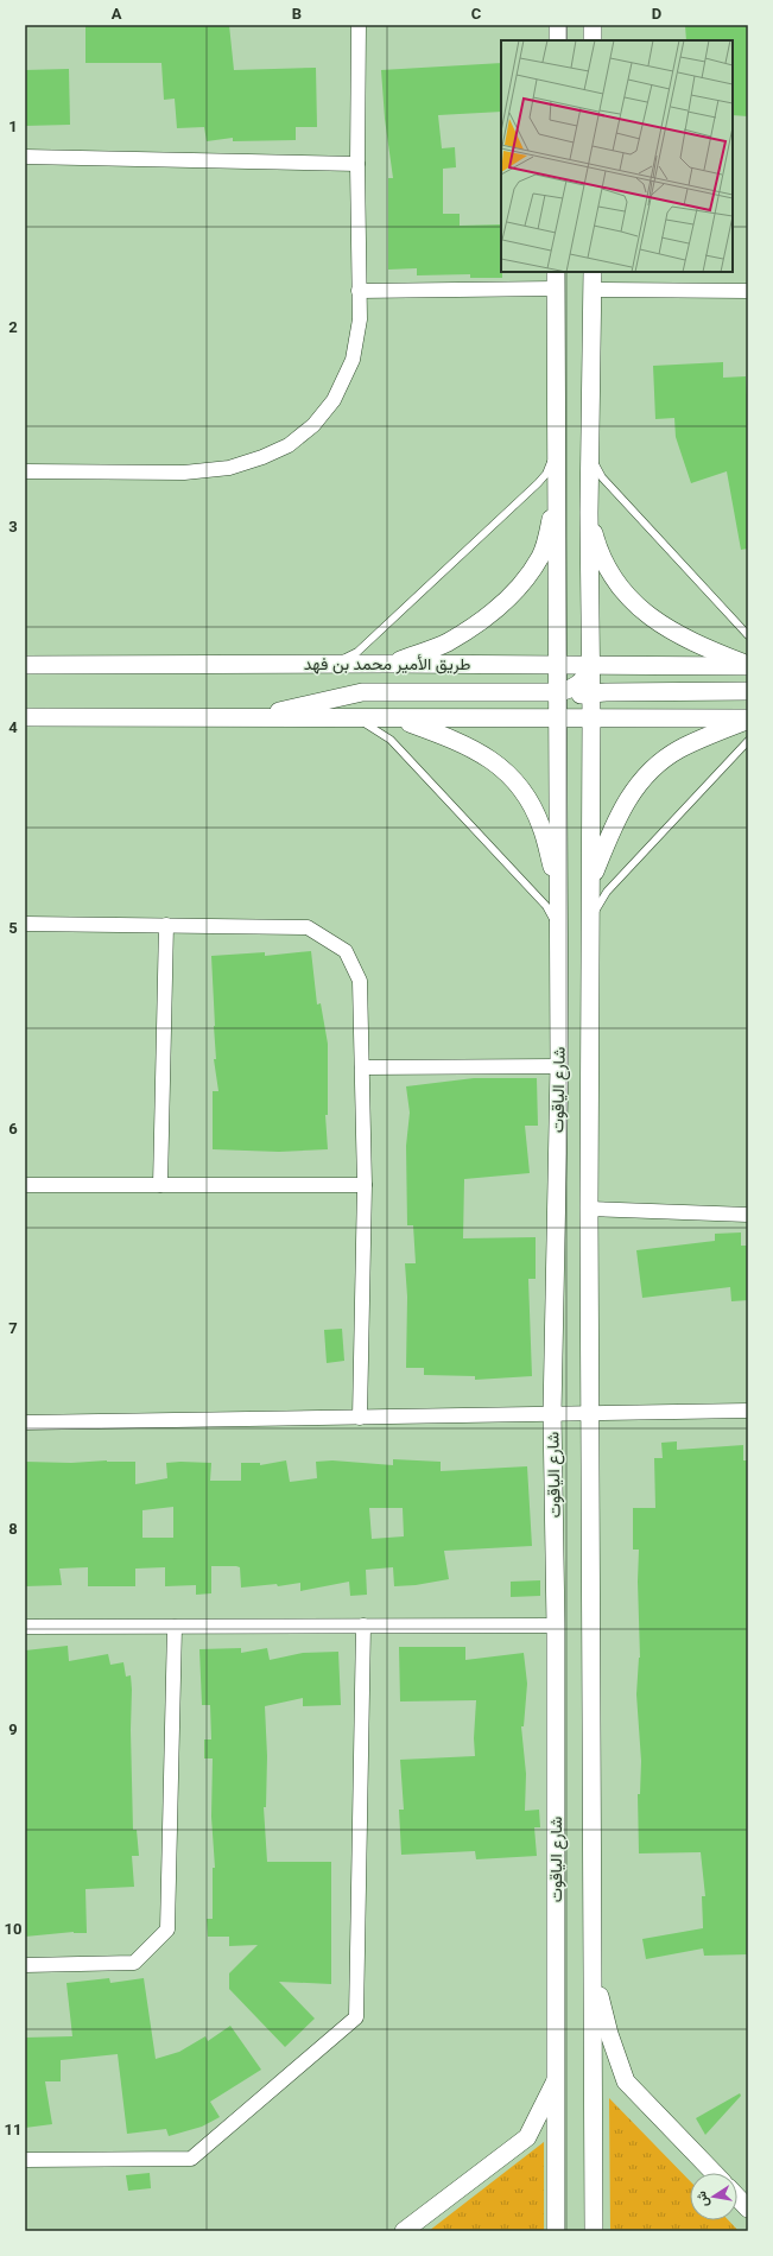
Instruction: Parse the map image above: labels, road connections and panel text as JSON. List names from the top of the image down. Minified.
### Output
{"streets":{"street":["طريق الأمير محمد بن فهد","شارع الياقوت"]},"north":"left","grid":{"columns":["A","B","C","D"],"rows":["1","2","3","4","5","6","7","8","9","10","11"]}}
